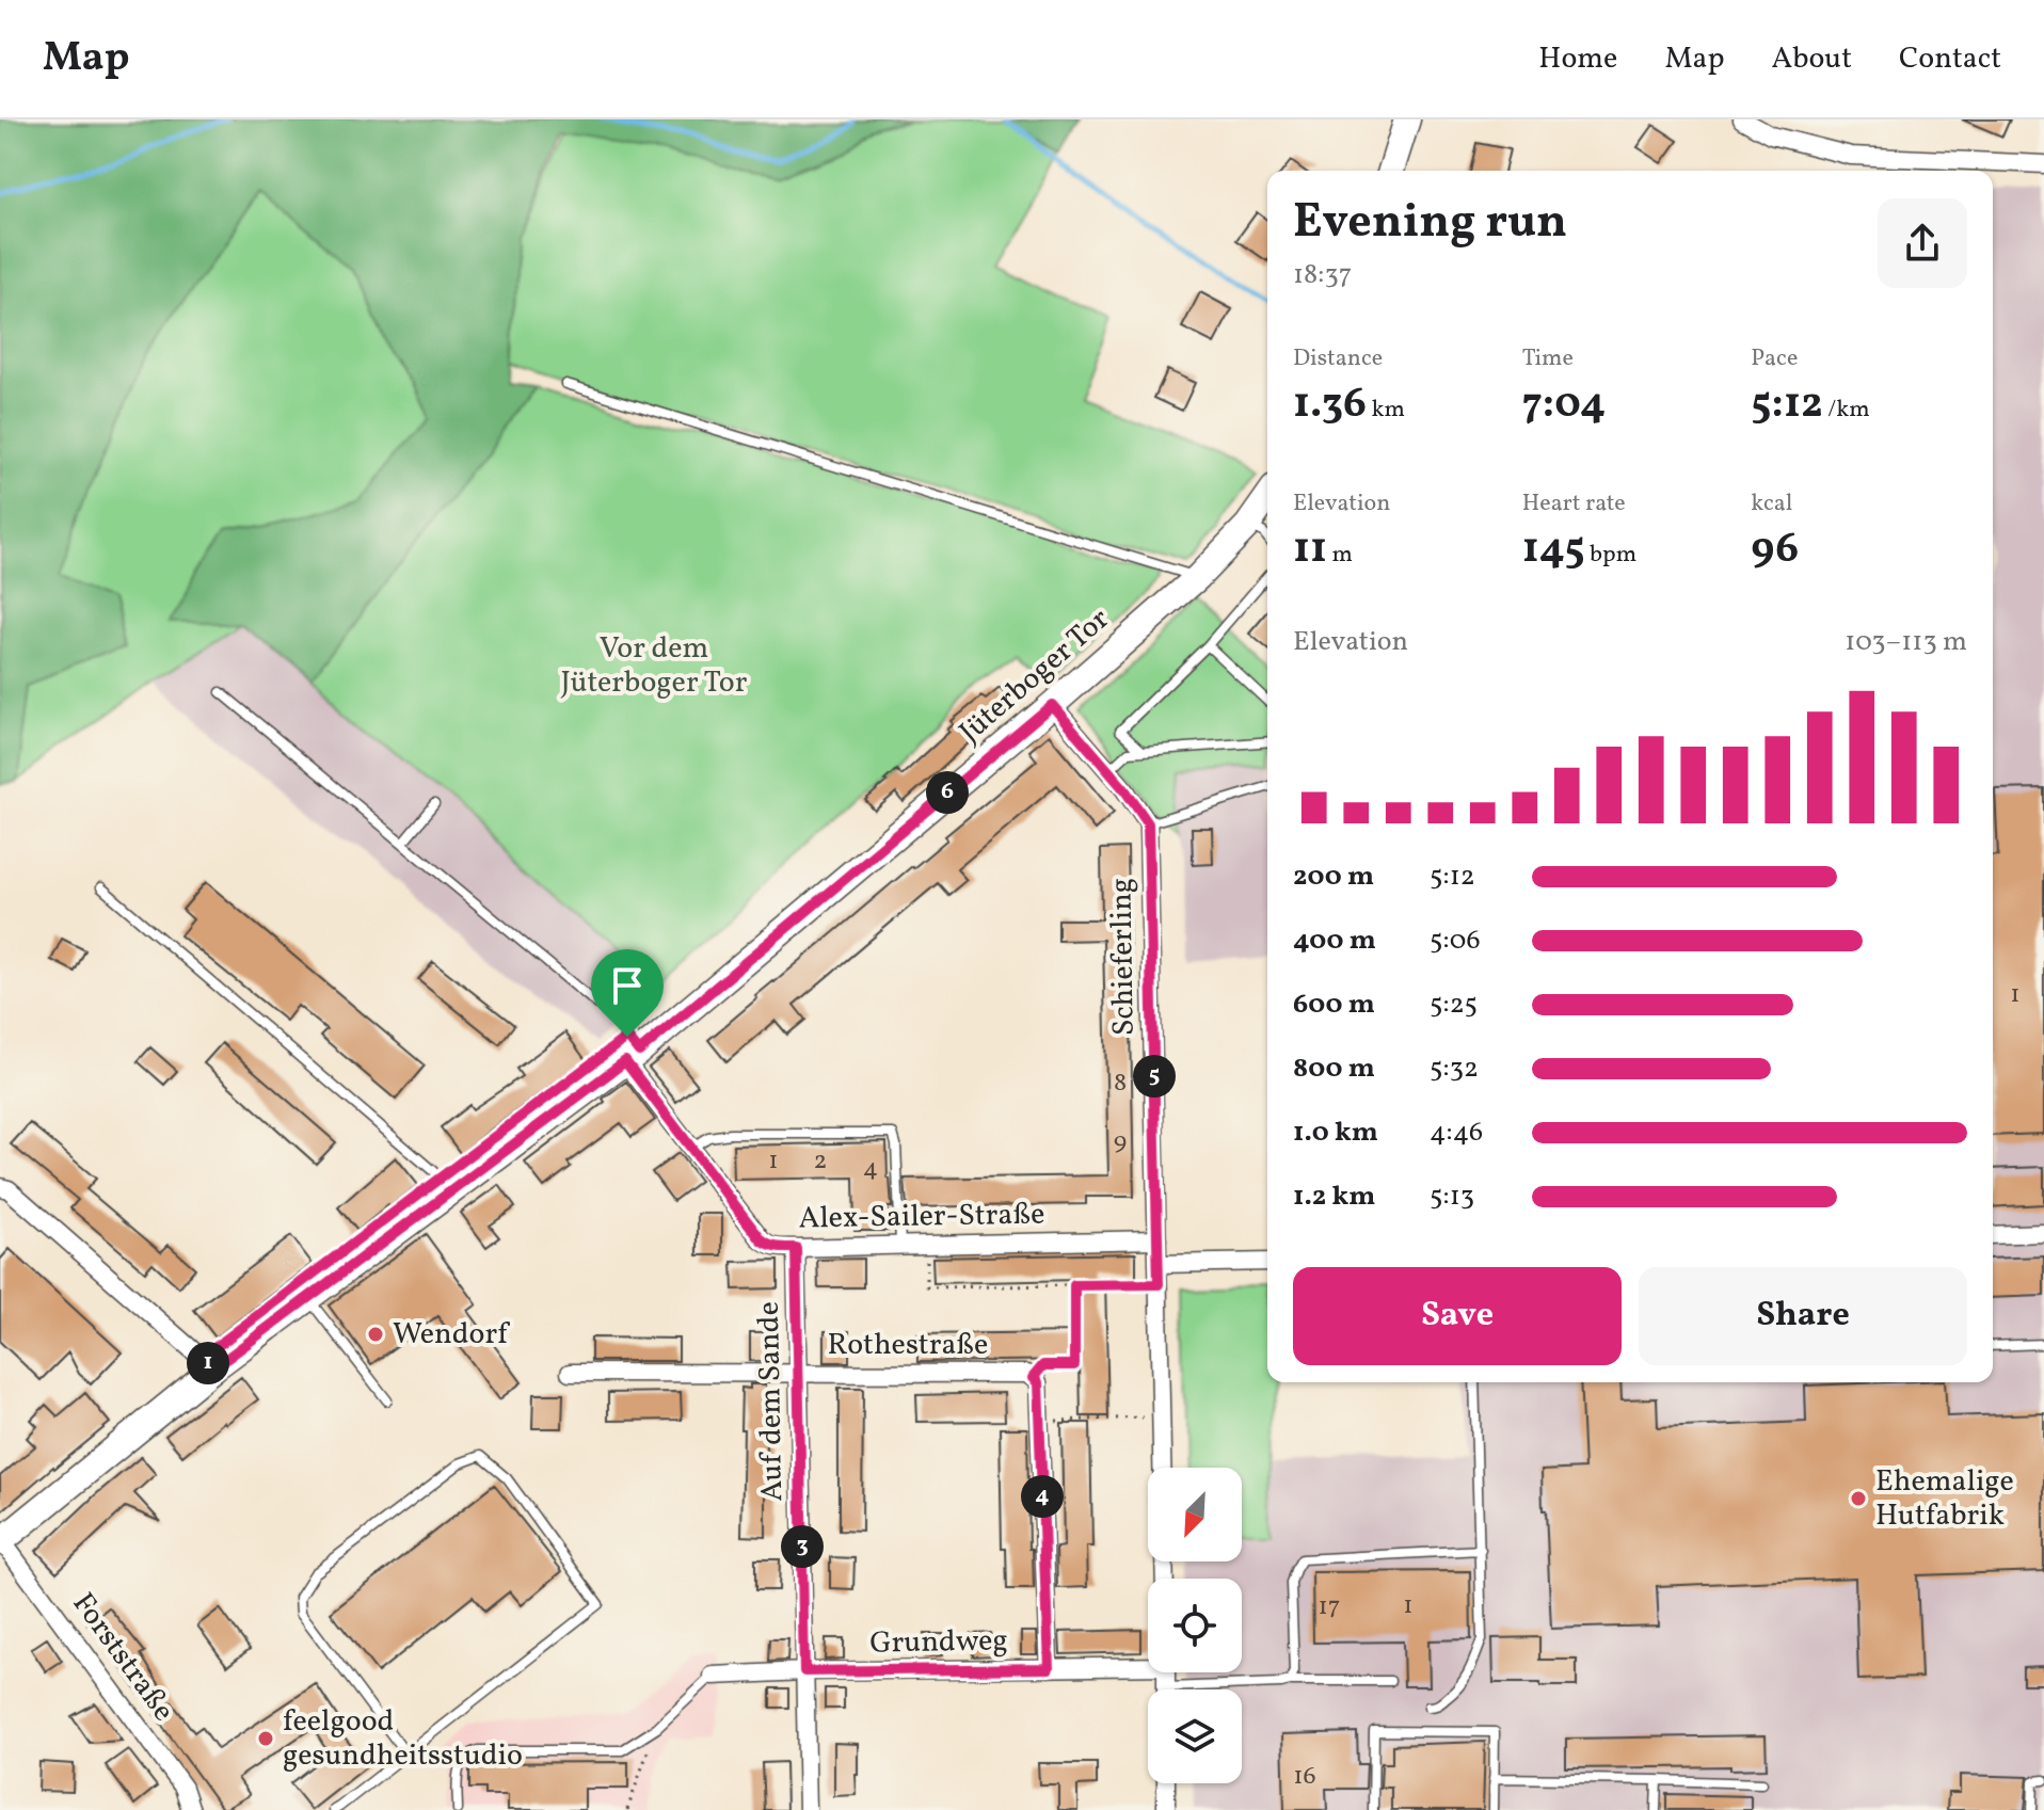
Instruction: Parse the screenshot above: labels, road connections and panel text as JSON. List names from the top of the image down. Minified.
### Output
{"streets":{"main road":["Jüterboger Tor"],"street":["Schieferling","Alex-Sailer-Straße","Rothestraße","Auf dem Sande","Grundweg","Forststraße"]},"crossings":[["Jüterboger Tor","Alex-Sailer-Straße"],["Jüterboger Tor","Forststraße"],["Schieferling","Alex-Sailer-Straße"],["Alex-Sailer-Straße","Auf dem Sande"],["Rothestraße","Auf dem Sande"],["Auf dem Sande","Grundweg"]],"parks":["Vor dem Jüterboger Tor"],"places":["Wendorf","Ehemalige Hutfabrik","feelgood gesundheitsstudio"],"house_numbers":["1","8","9","1","2","4","1","17","16"],"north":"bottom left","page":{"header":"Map","nav":["Home","Map","About","Contact"],"heading":["Evening run","18:37"],"stats":[["Distance","1.36 km"],["Time","7:04"],["Pace","5:12 /km"],["Elevation","11 m"],["Heart rate","145 bpm"],["kcal","96"]],"chart":["Elevation","103–113 m"],"pins":["6","5","1","4","3"],"list":[{"name":"200 m","note":"5:12"},{"name":"400 m","note":"5:06"},{"name":"600 m","note":"5:25"},{"name":"800 m","note":"5:32"},{"name":"1.0 km","note":"4:46"},{"name":"1.2 km","note":"5:13"}],"buttons":["Save","Share"]}}
